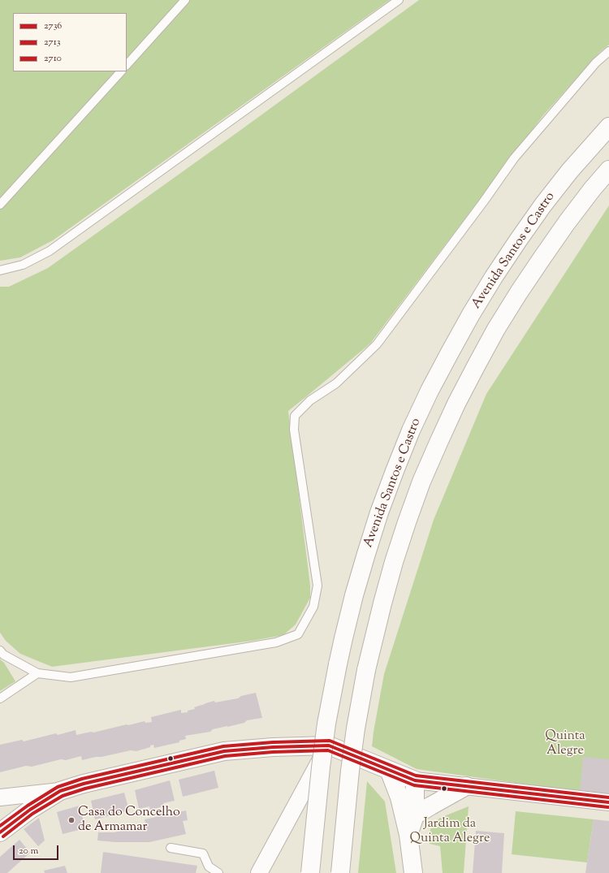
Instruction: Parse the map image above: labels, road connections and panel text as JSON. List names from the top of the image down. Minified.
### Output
{"streets":{"main road":["Avenida Santos e Castro"]},"parks":["Quinta Alegre","Jardim da Quinta Alegre"],"places":["Casa do Concelho de Armamar"],"lines":["transit line 2710","transit line 2736","transit line 2713"],"legend":["2736","2713","2710"],"scale_bar":"20 m"}
